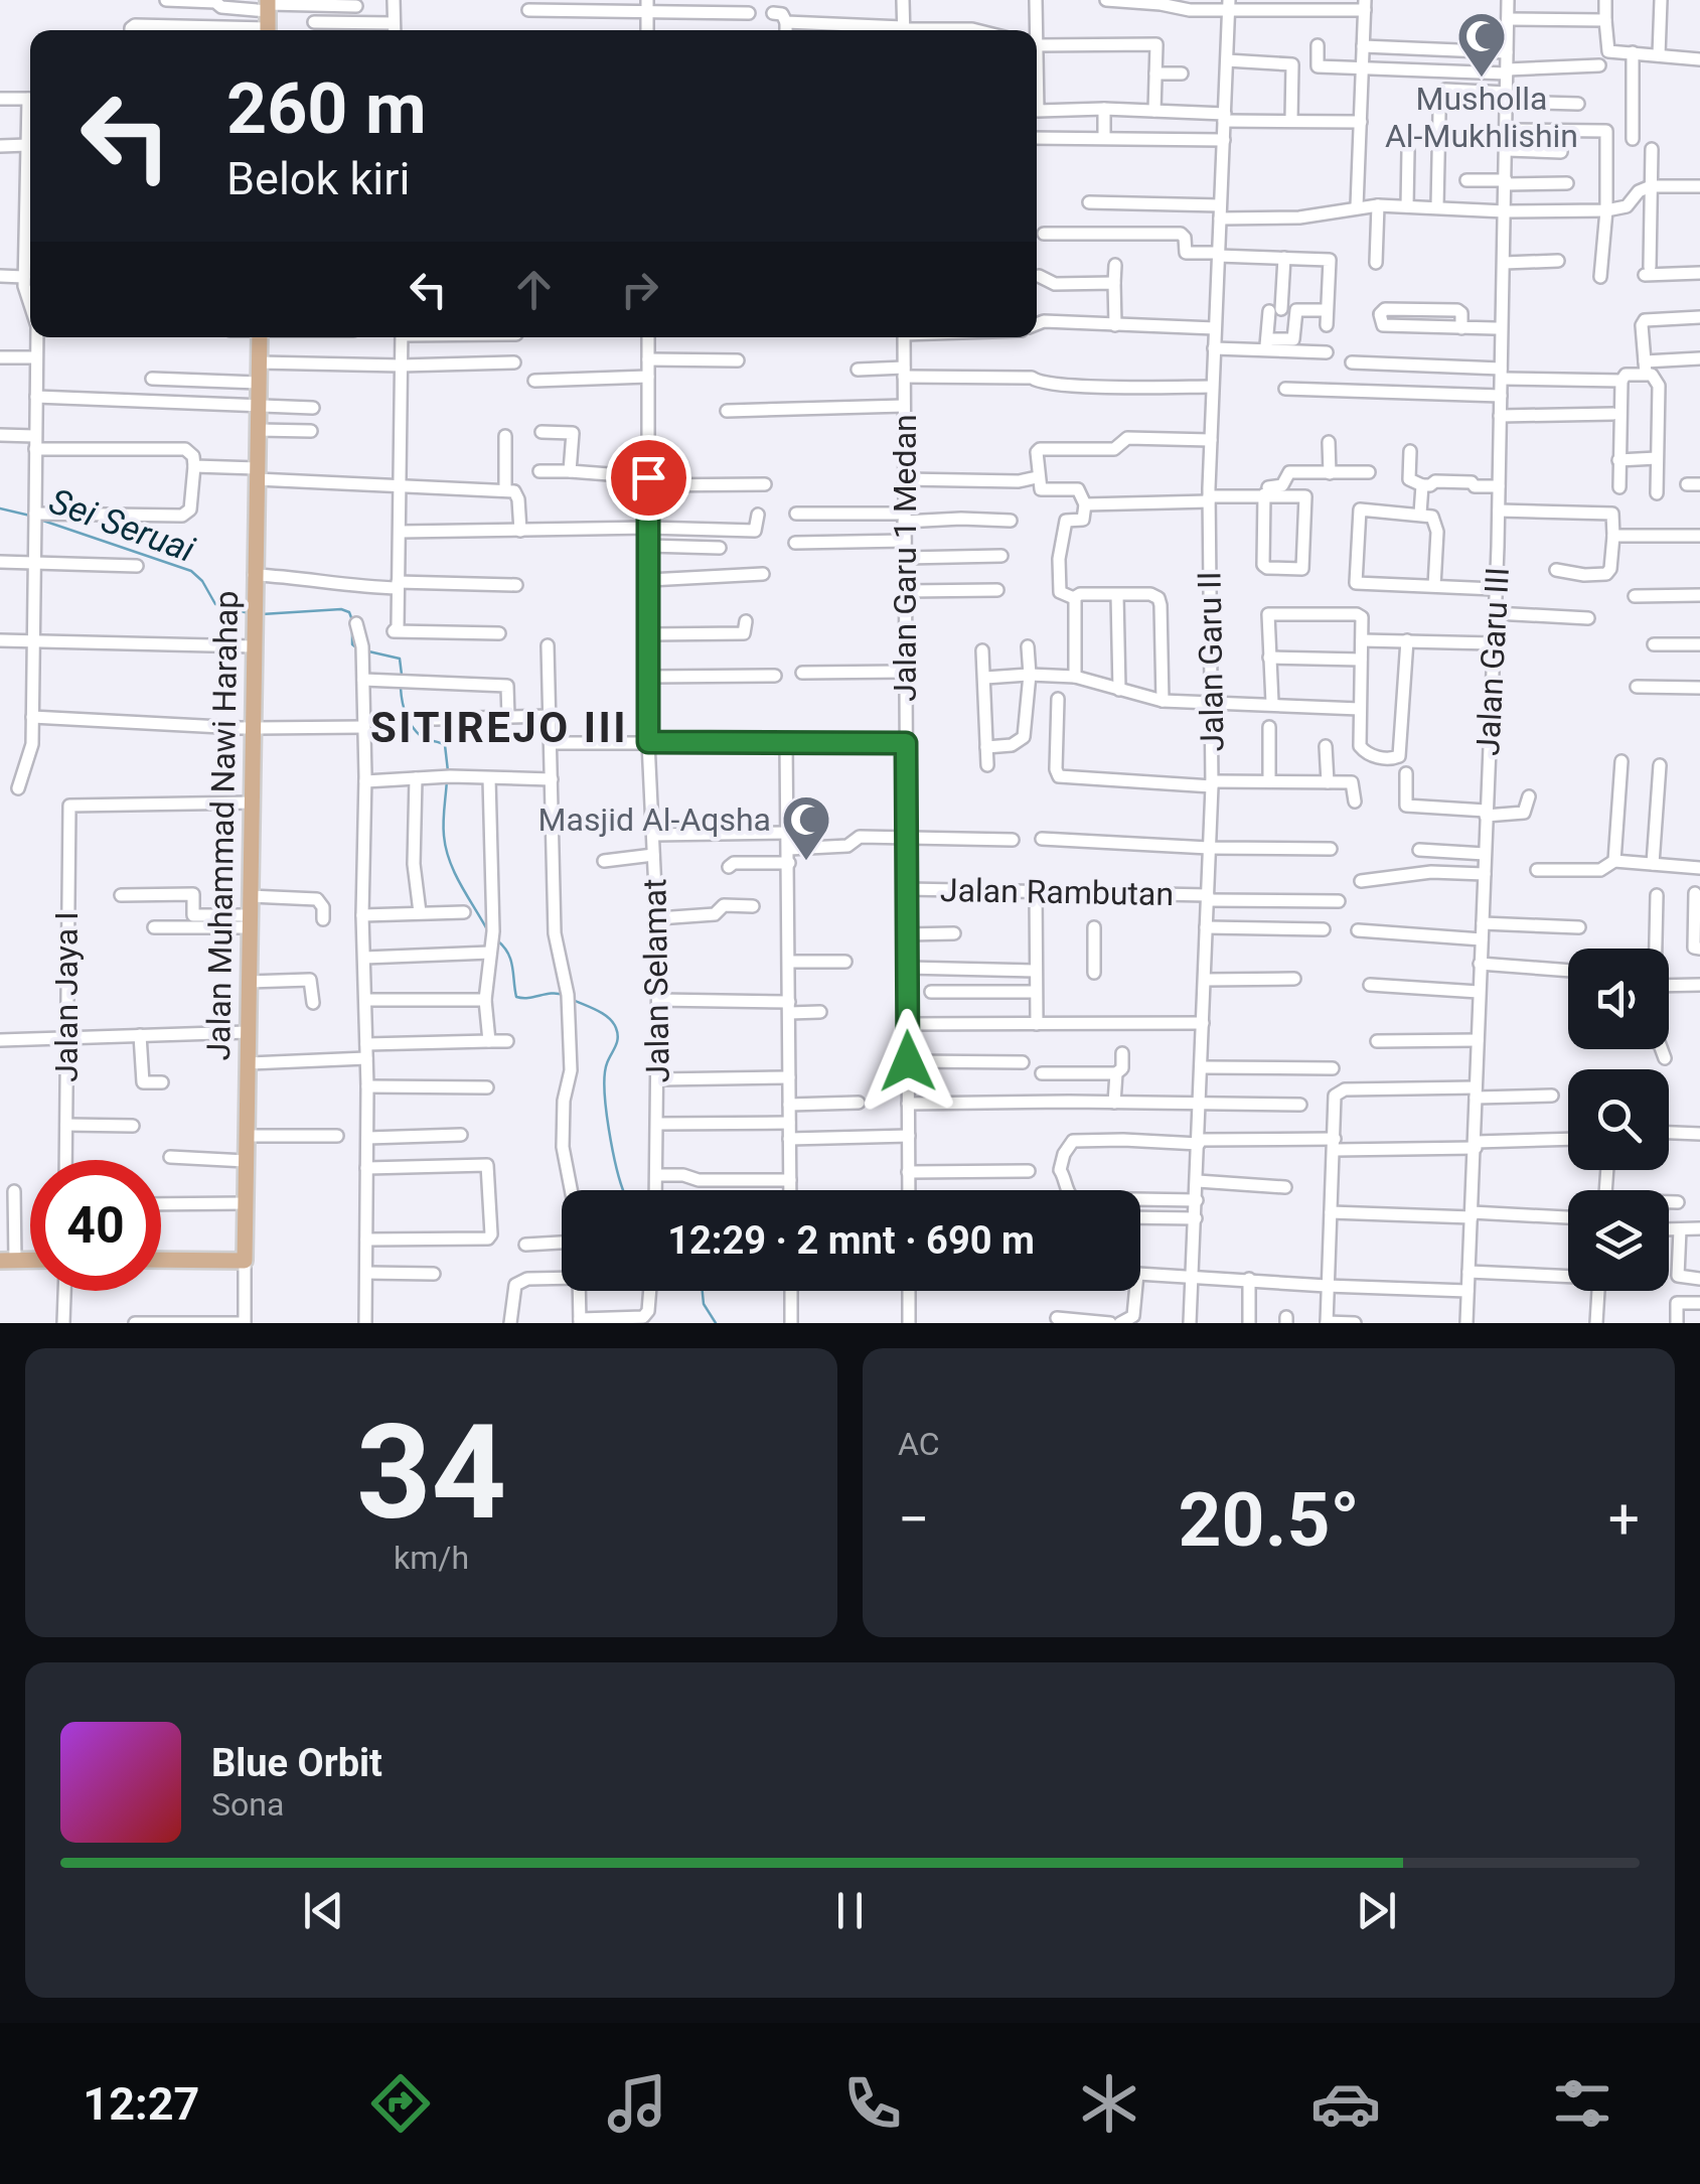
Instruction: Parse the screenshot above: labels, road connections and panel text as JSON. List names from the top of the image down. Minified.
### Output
{"streets":{"main road":["Jalan Muhammad Nawi Harahap"],"street":["Jalan Garu 1 Medan","Jalan Garu II","Jalan Garu III","Jalan Rambutan","Jalan Selamat","Jalan Jaya I"]},"crossings":[["Jalan Garu 1 Medan","Jalan Rambutan"],["Jalan Garu II","Jalan Rambutan"],["Jalan Muhammad Nawi Harahap","Jalan Jaya I"]],"districts":["SITIREJO III"],"water":["Sei Seruai"],"places":{"mosque":["Musholla Al-Mukhlishin","Masjid Al-Aqsha"]},"page":{"turn":["260 m","Belok kiri"],"limit":"40","trip":"12:29 · 2 mnt · 690 m","tile":[["34","km/h"],"AC"],"heat":["−","20.5°","+"],"song":["Blue Orbit","Sona"],"tabs":"12:27"}}
